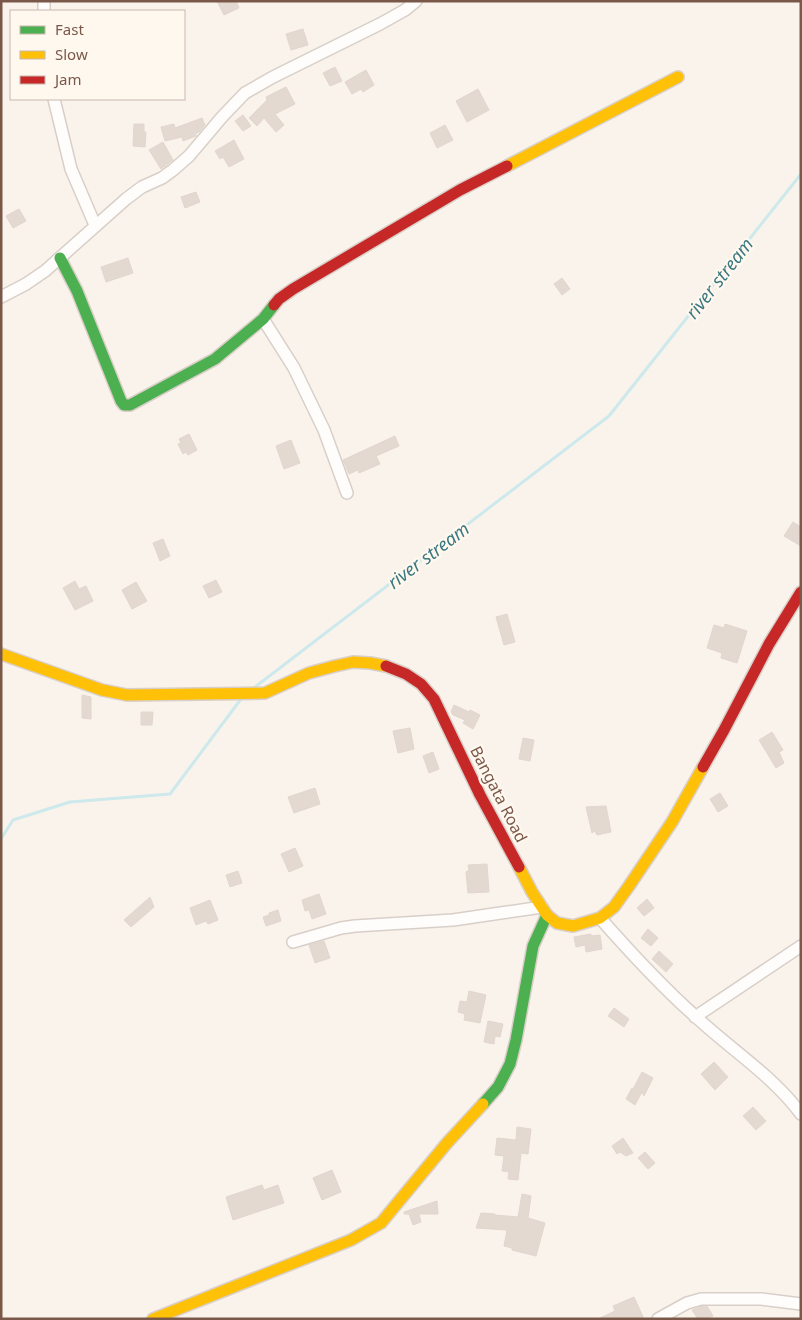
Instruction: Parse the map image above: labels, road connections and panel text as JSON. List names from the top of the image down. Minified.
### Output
{"streets":{"street":["Bangata Road"]},"water":["river stream"],"legend":["Fast","Slow","Jam"]}
